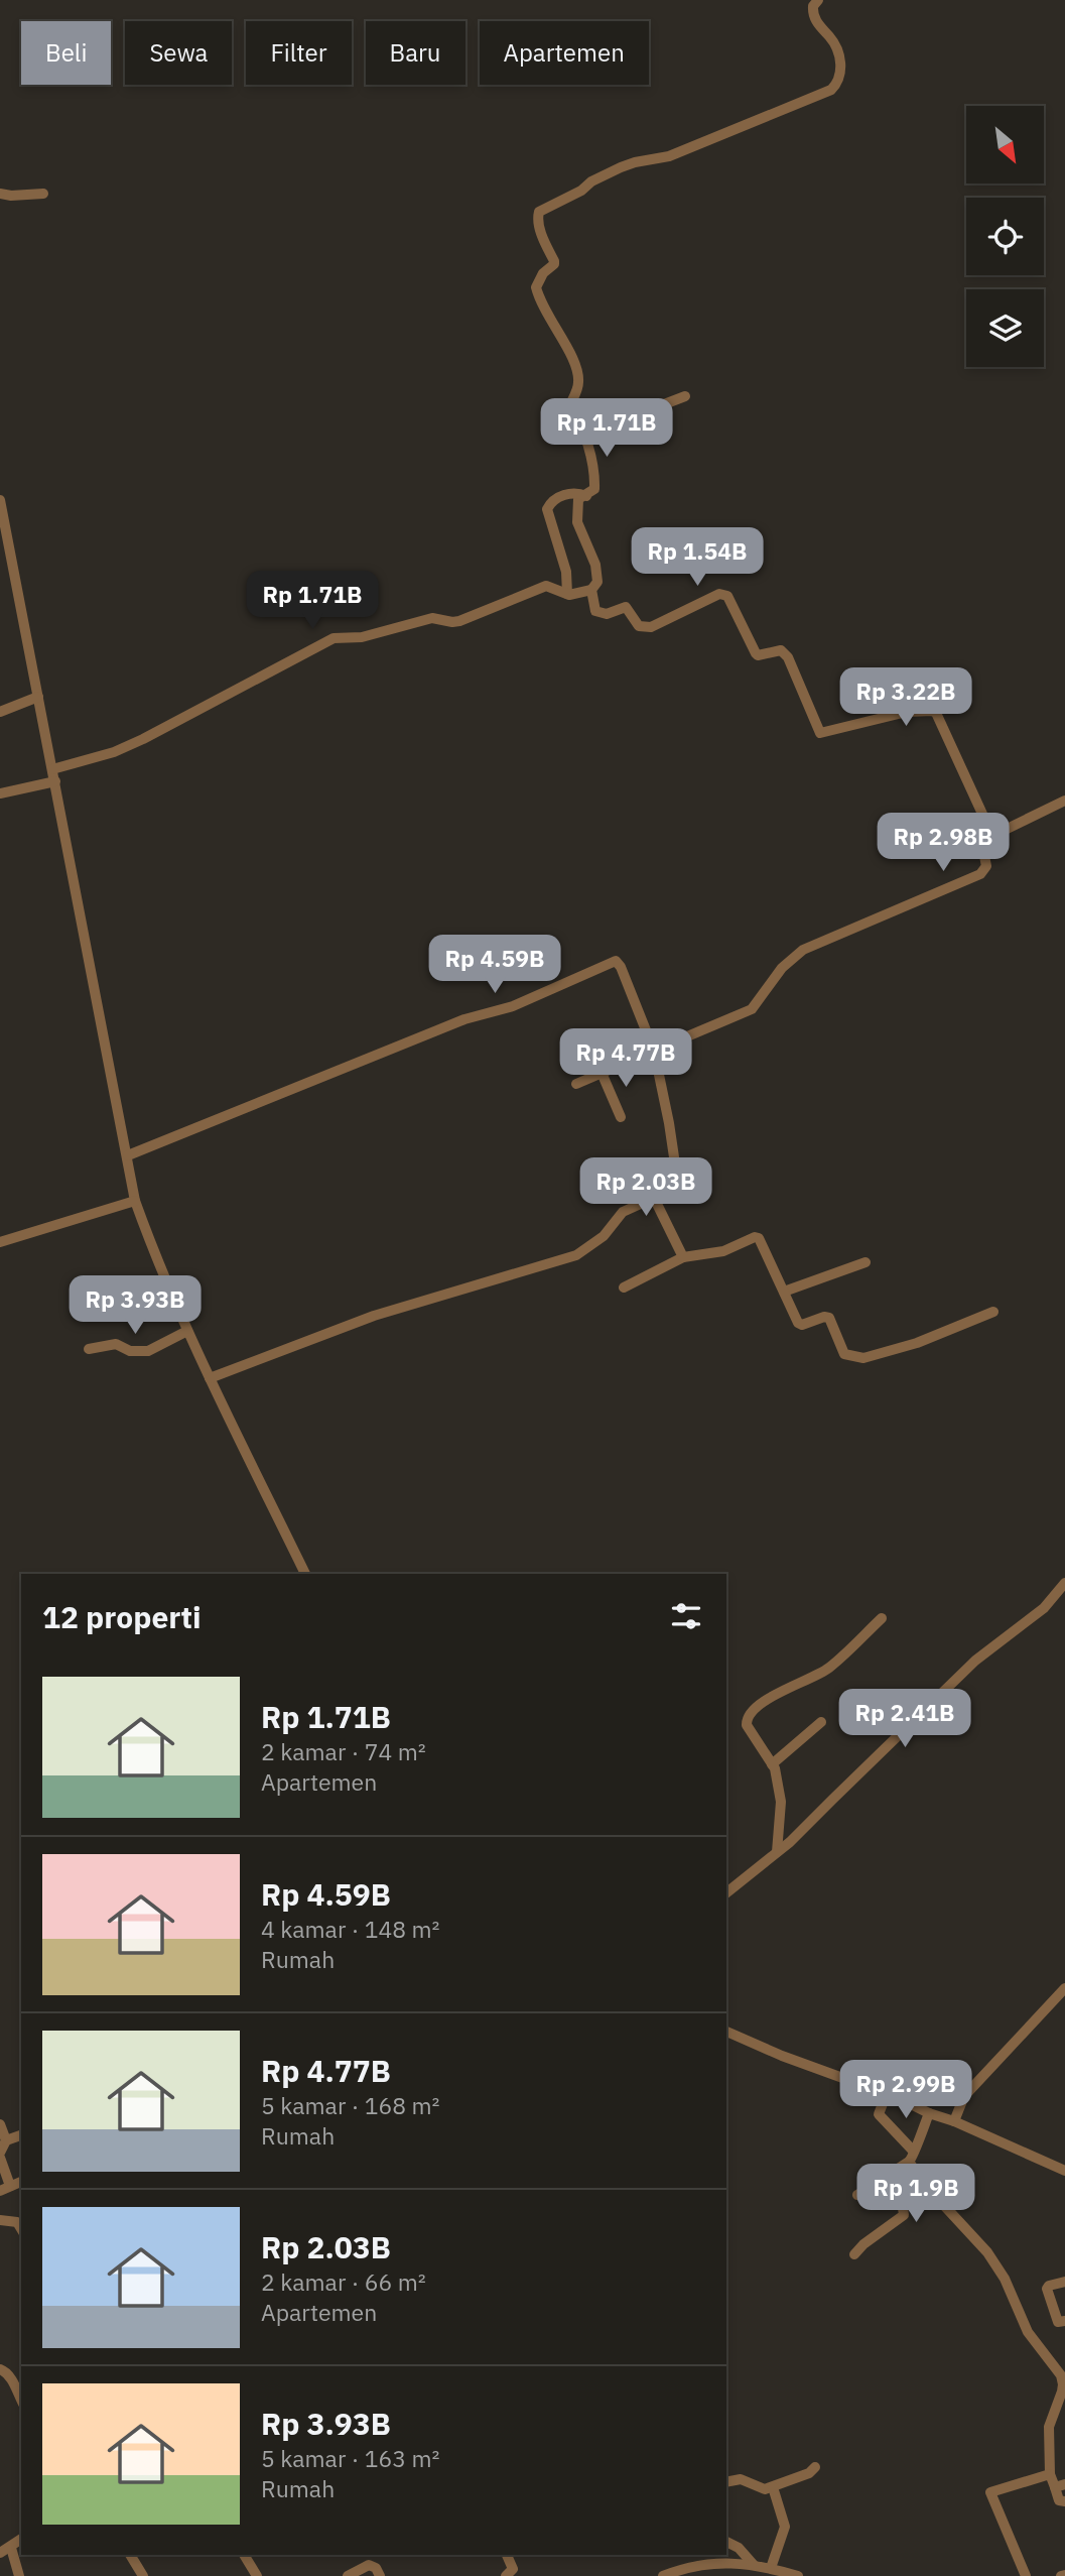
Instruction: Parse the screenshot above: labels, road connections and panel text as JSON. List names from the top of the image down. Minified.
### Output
{"north":"bottom right","page":{"chip":["Beli","Sewa","Filter","Baru","Apartemen"],"price":["Rp 1.71B","Rp 1.54B","Rp 1.71B","Rp 3.22B","Rp 2.98B","Rp 4.59B","Rp 4.77B","Rp 2.03B","Rp 3.93B","Rp 2.41B","Rp 2.99B","Rp 1.9B"],"heading":"12 properti","list":[{"name":"Rp 1.71B","note":"2 kamar · 74 m² · Apartemen"},{"name":"Rp 4.59B","note":"4 kamar · 148 m² · Rumah"},{"name":"Rp 4.77B","note":"5 kamar · 168 m² · Rumah"},{"name":"Rp 2.03B","note":"2 kamar · 66 m² · Apartemen"},{"name":"Rp 3.93B","note":"5 kamar · 163 m² · Rumah"}]}}
